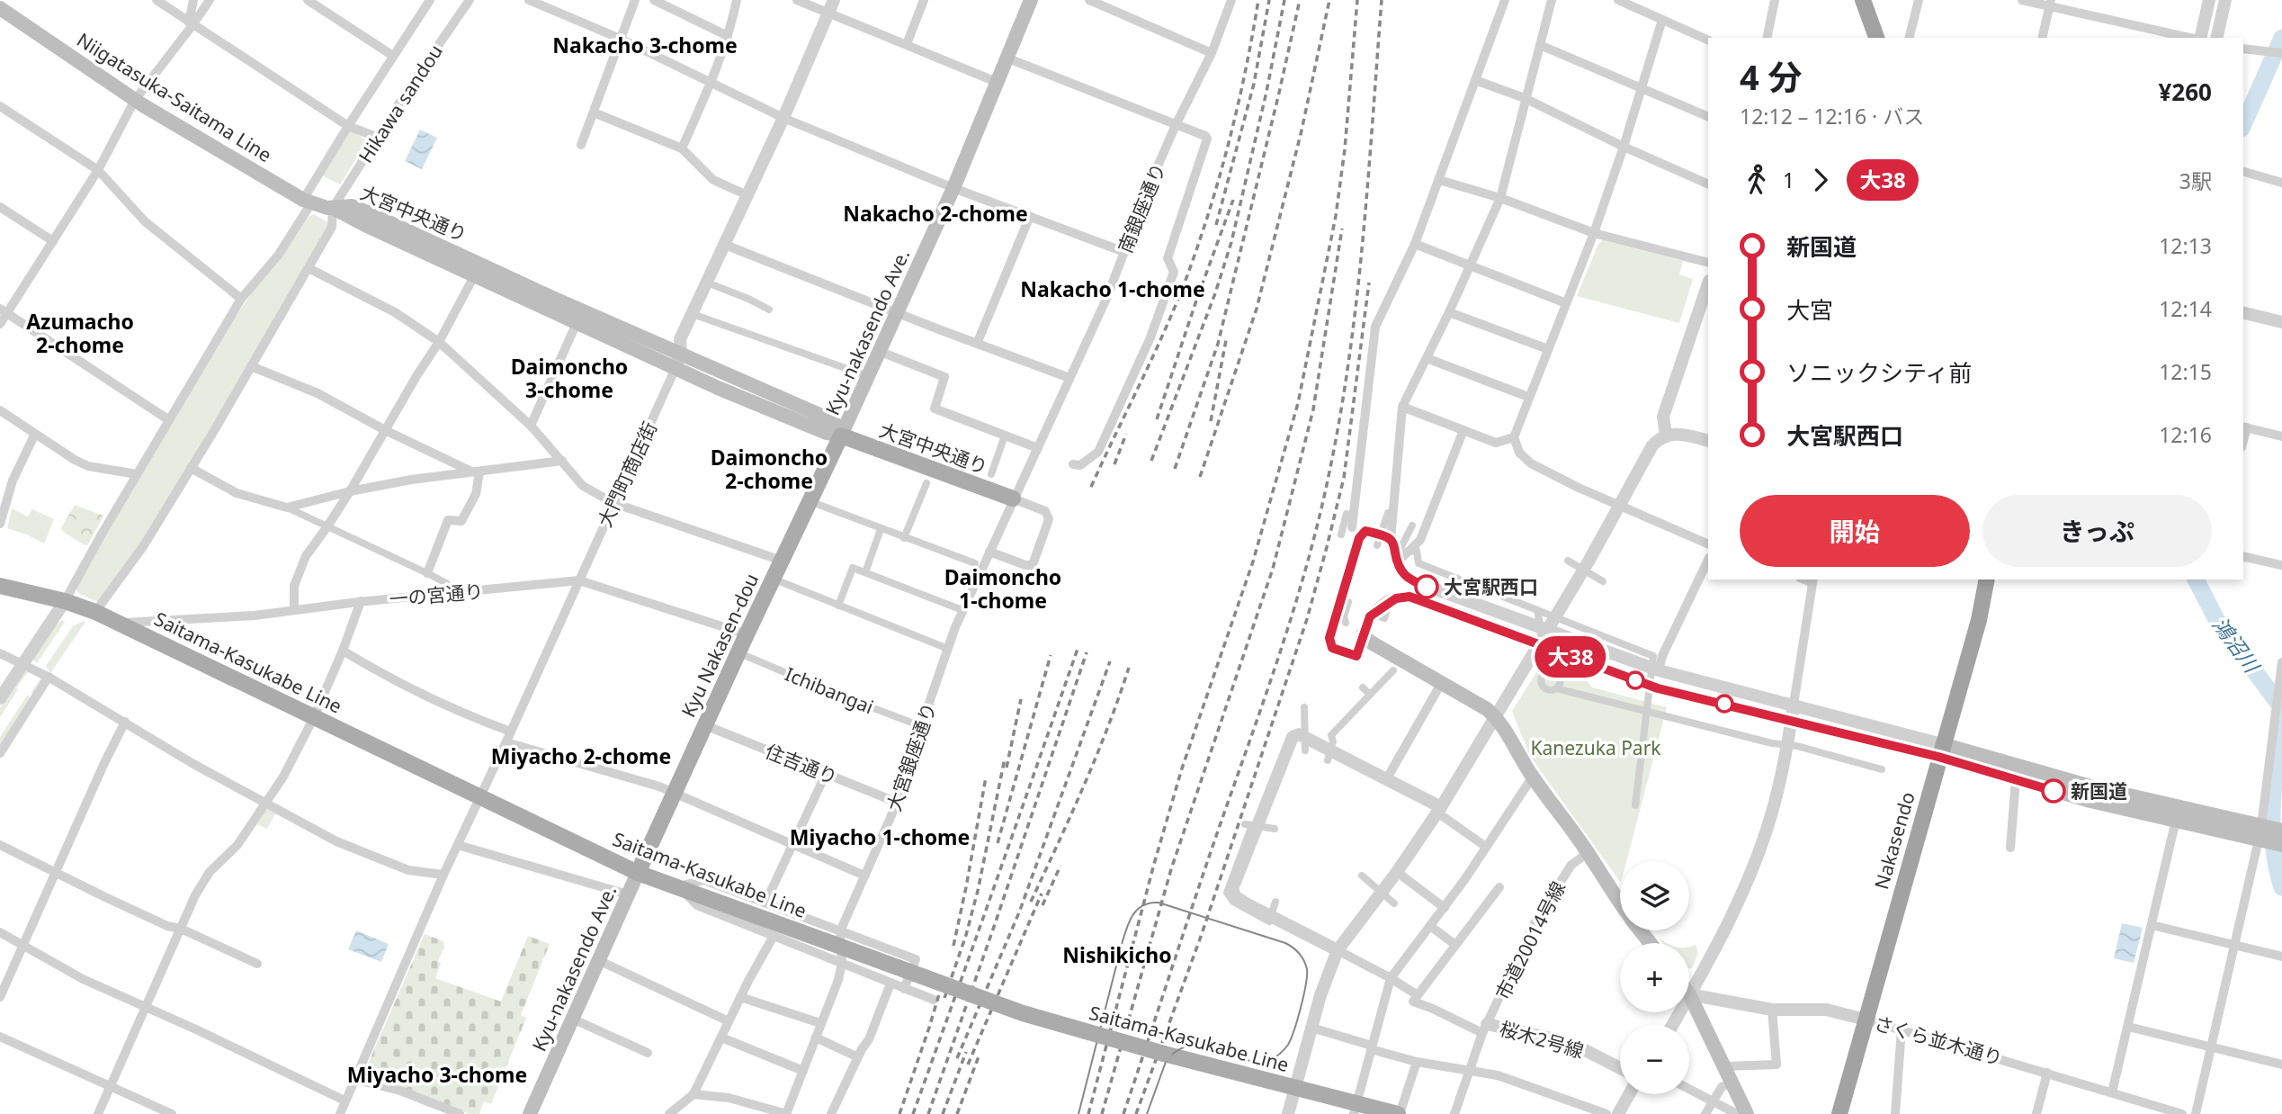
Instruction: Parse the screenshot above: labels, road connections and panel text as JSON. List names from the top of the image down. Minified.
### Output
{"streets":{"highway":["Nakasendo"],"main road":["Niigatasuka-Saitama Line","大宮中央通り","Kyu-nakasendo Ave.","Kyu Nakasen-dou","Saitama-Kasukabe Line"],"street":["Hikawa sandou","南銀座通り","大門町商店街","一の宮通り","Ichibangai","大宮銀座通り","住吉通り","市道20014号線","桜木2号線","さくら並木通り"]},"crossings":[["Niigatasuka-Saitama Line","Hikawa sandou"],["Niigatasuka-Saitama Line","大宮中央通り"],["Hikawa sandou","大宮中央通り"],["Hikawa sandou","Saitama-Kasukabe Line"],["南銀座通り","大宮中央通り"],["南銀座通り","大宮銀座通り"],["大宮中央通り","Kyu-nakasendo Ave."],["大宮中央通り","大門町商店街"],["大宮中央通り","Kyu Nakasen-dou"],["大宮中央通り","大宮銀座通り"],["Kyu-nakasendo Ave.","Kyu Nakasen-dou"],["Kyu-nakasendo Ave.","Saitama-Kasukabe Line"],["大門町商店街","一の宮通り"],["大門町商店街","Saitama-Kasukabe Line"],["一の宮通り","Kyu Nakasen-dou"],["一の宮通り","Saitama-Kasukabe Line"],["Kyu Nakasen-dou","Saitama-Kasukabe Line"],["Kyu Nakasen-dou","Ichibangai"],["Kyu Nakasen-dou","住吉通り"],["Saitama-Kasukabe Line","大宮銀座通り"],["Ichibangai","大宮銀座通り"],["大宮銀座通り","住吉通り"],["Nakasendo","さくら並木通り"],["市道20014号線","桜木2号線"]],"districts":["Nakacho 3-chome","Nakacho 2-chome","Nakacho 1-chome","Azumacho 2-chome","Daimoncho 3-chome","Daimoncho 2-chome","Daimoncho 1-chome","Miyacho 2-chome","Miyacho 1-chome","Nishikicho","Miyacho 3-chome"],"water":["鴻沼川"],"parks":["Kanezuka Park"],"places":["大宮駅西口","新国道"],"lines":["bus line 大38"],"page":{"on_map":"大38","heading":["4 分","12:12 – 12:16 · バス","¥260"],"legs":["1","大38","3駅"],"list":[{"name":"新国道","value":"12:13"},{"name":"大宮","value":"12:14"},{"name":"ソニックシティ前","value":"12:15"},{"name":"大宮駅西口","value":"12:16"}],"buttons":["開始","きっぷ"],"map_buttons":["+","−"]}}
